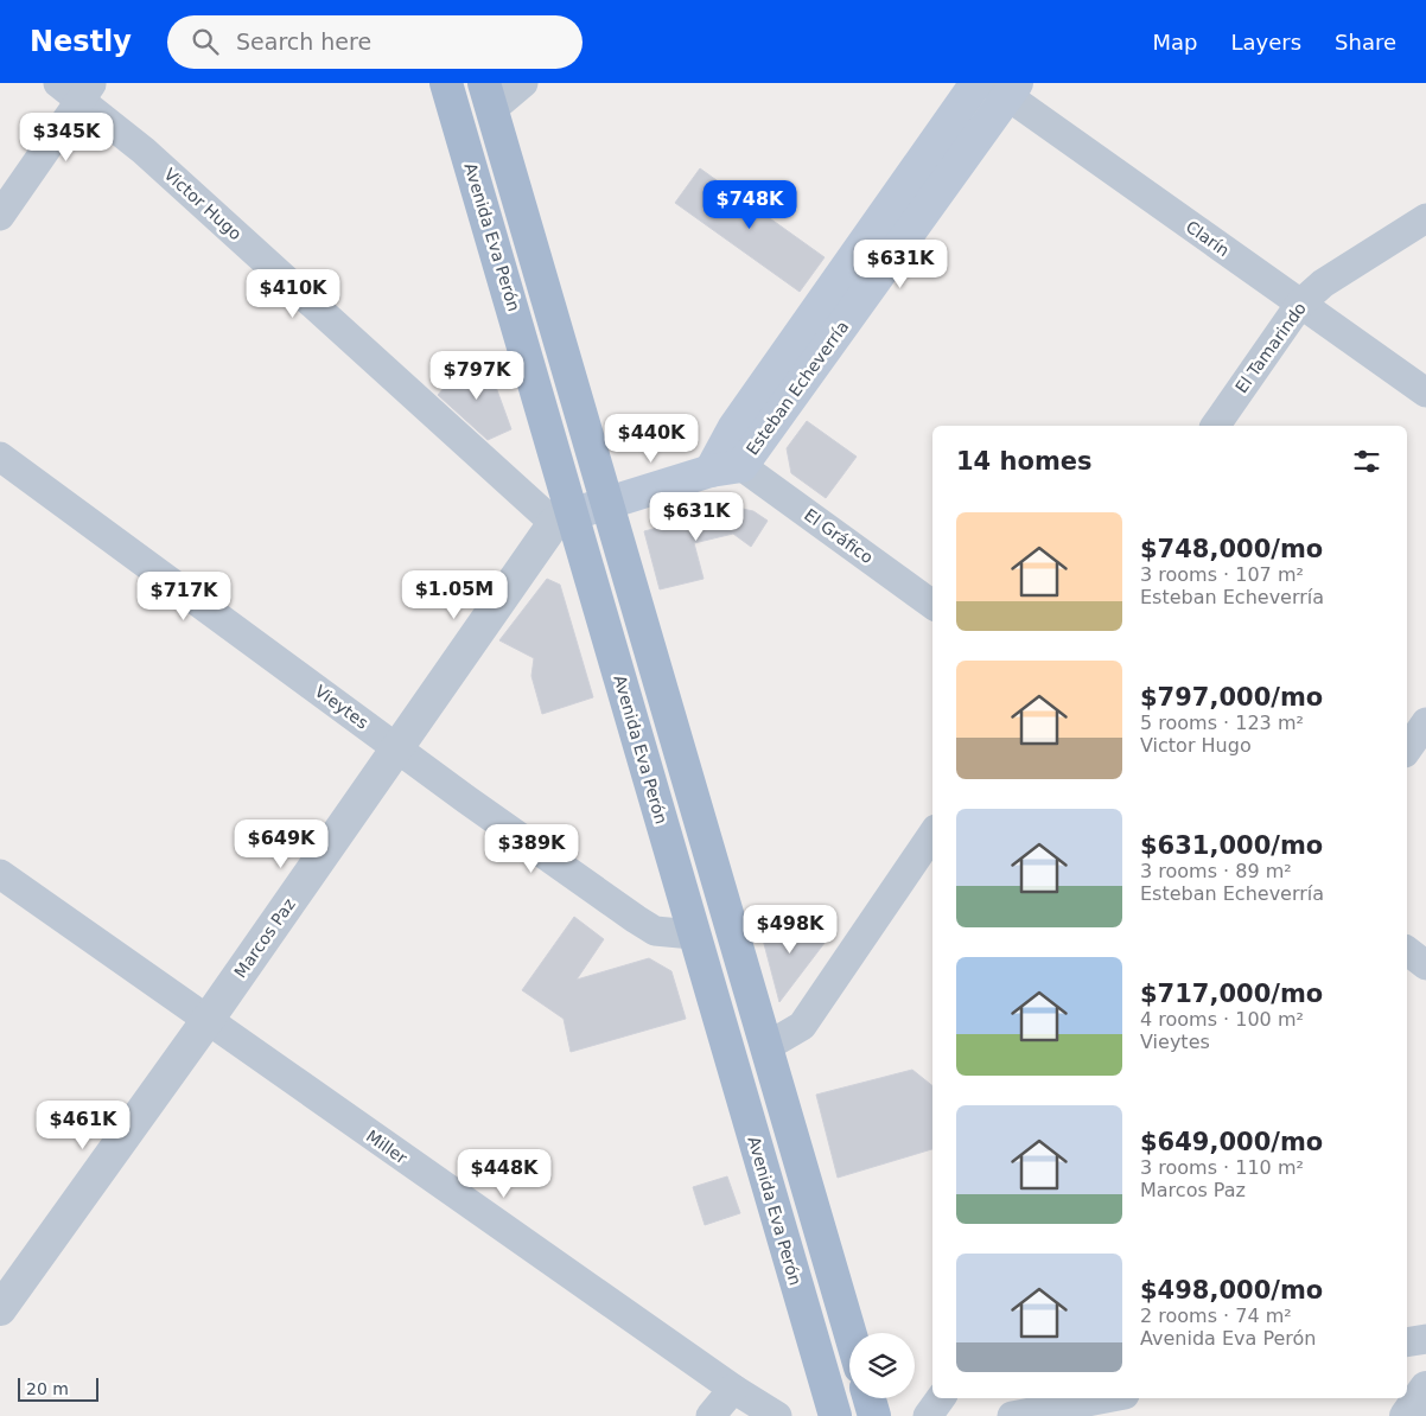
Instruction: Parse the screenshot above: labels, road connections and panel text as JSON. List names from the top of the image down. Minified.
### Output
{"streets":{"main road":["Avenida Eva Perón","Esteban Echeverría"],"street":["Victor Hugo","Clarín","El Tamarindo","El Gráfico","Vieytes","Marcos Paz","Miller"]},"crossings":[["Victor Hugo","Avenida Eva Perón"],["Victor Hugo","Marcos Paz"],["Avenida Eva Perón","Vieytes"],["Avenida Eva Perón","Marcos Paz"],["Clarín","El Tamarindo"],["Clarín","Esteban Echeverría"],["Esteban Echeverría","El Gráfico"],["Vieytes","Marcos Paz"],["Marcos Paz","Miller"]],"scale_bar":"20 m","page":{"header":"Nestly","search":"Search here","nav":["Map","Layers","Share"],"price":["$345K","$748K","$631K","$410K","$797K","$440K","$631K","$1.05M","$717K","$649K","$389K","$498K","$461K","$448K"],"heading":"14 homes","list":[{"name":"$748,000/mo","note":"3 rooms · 107 m² · Esteban Echeverría"},{"name":"$797,000/mo","note":"5 rooms · 123 m² · Victor Hugo"},{"name":"$631,000/mo","note":"3 rooms · 89 m² · Esteban Echeverría"},{"name":"$717,000/mo","note":"4 rooms · 100 m² · Vieytes"},{"name":"$649,000/mo","note":"3 rooms · 110 m² · Marcos Paz"},{"name":"$498,000/mo","note":"2 rooms · 74 m² · Avenida Eva Perón"}],"scale":"20 m"}}
